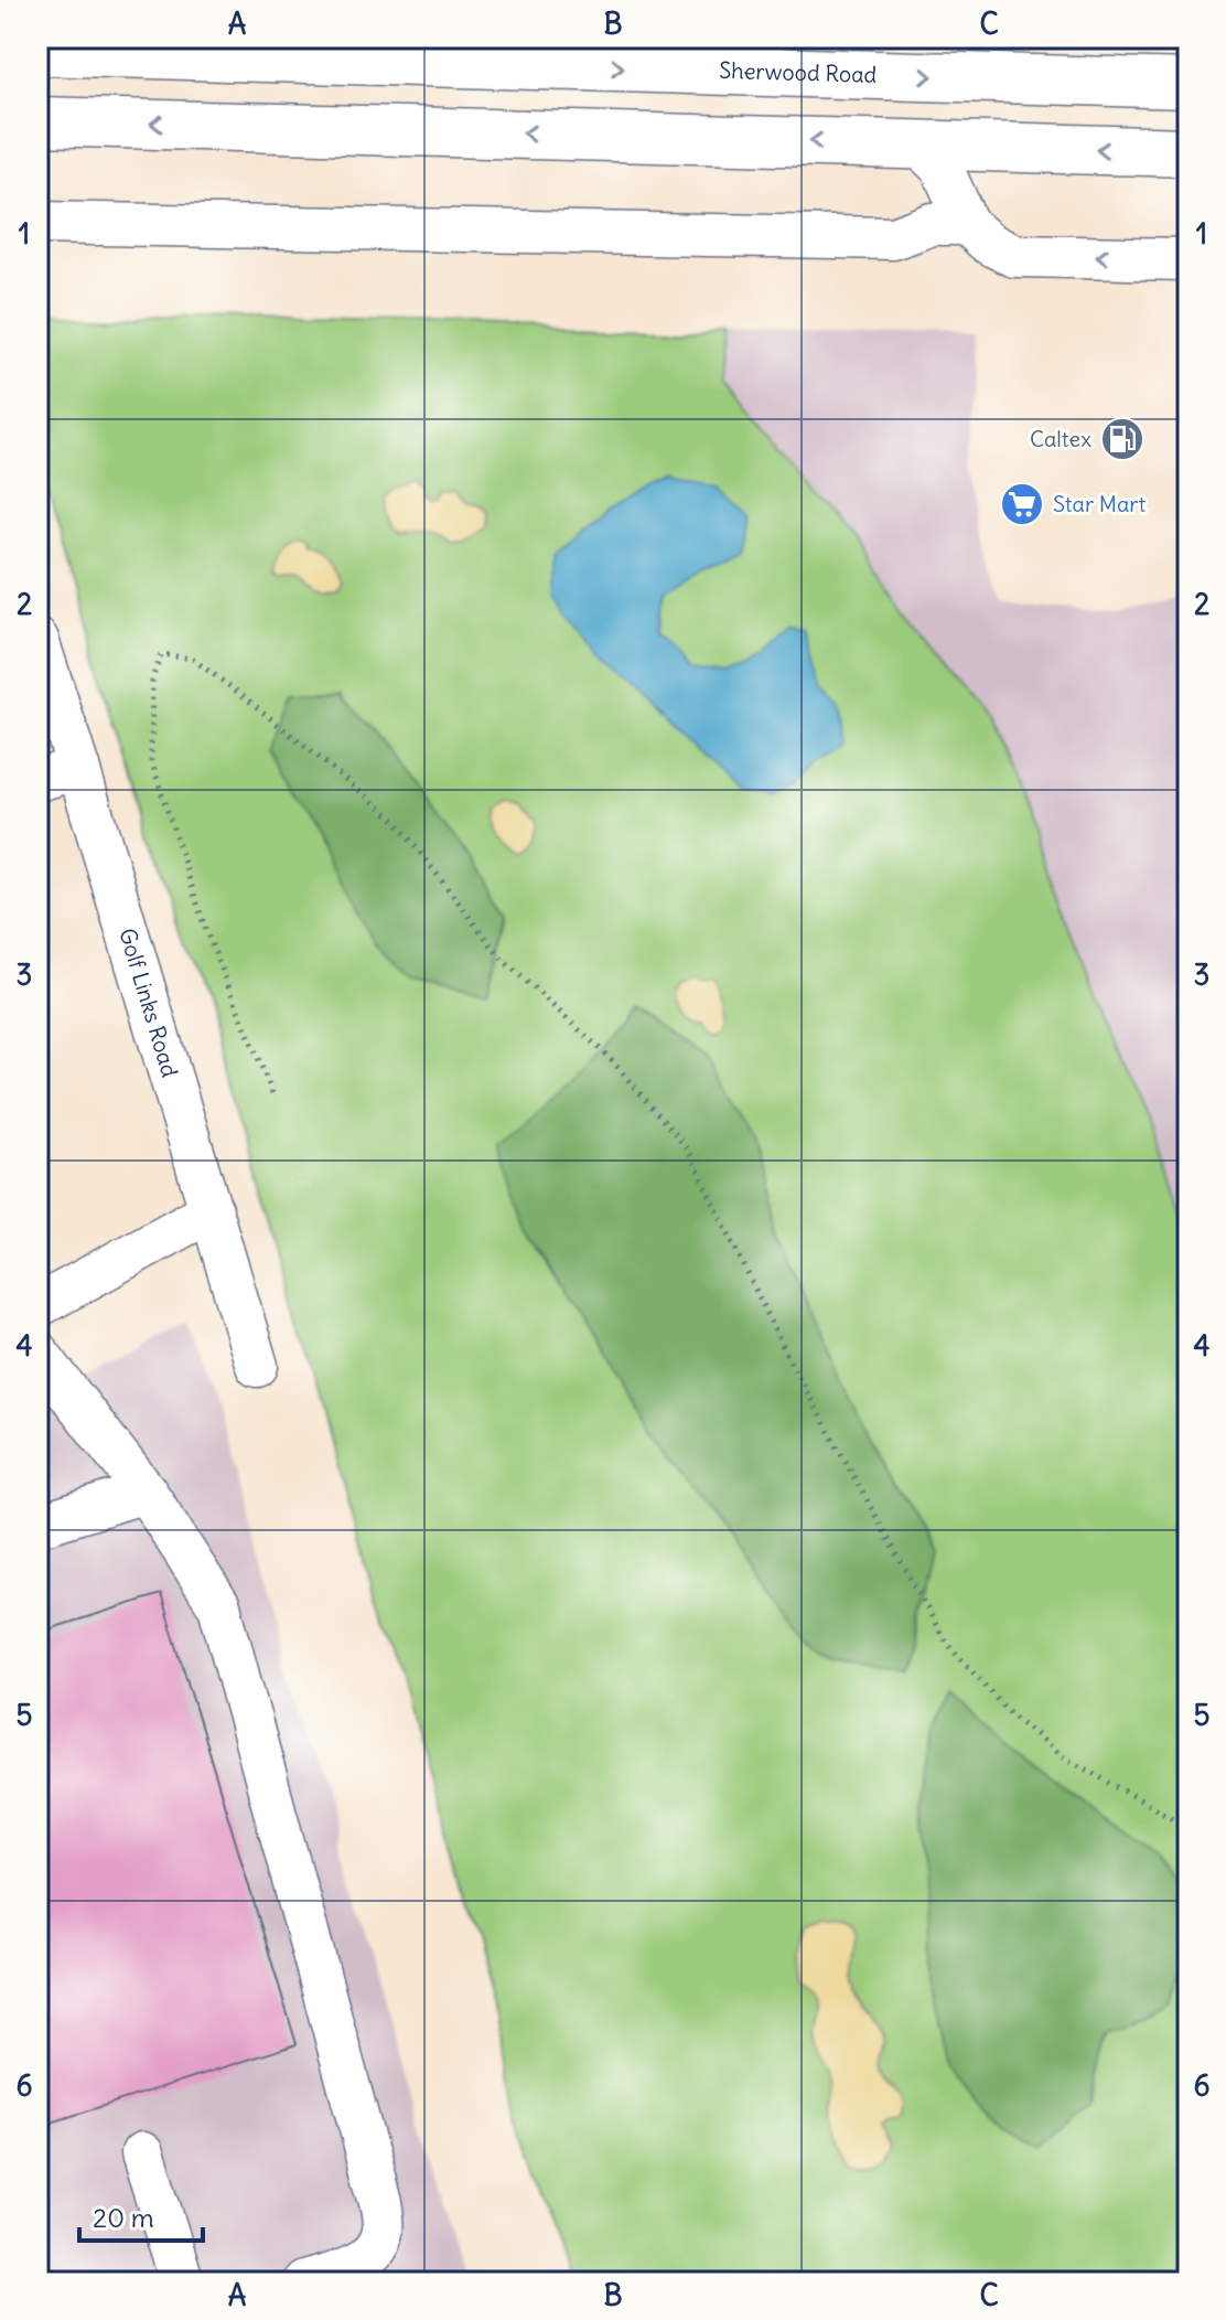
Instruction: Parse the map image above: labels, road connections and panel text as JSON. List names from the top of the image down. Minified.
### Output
{"streets":{"main road":["Sherwood Road"],"street":["Golf Links Road"]},"places":{"fuel station":["Caltex"],"supermarket":["Star Mart"]},"scale_bar":"20 m","grid":{"columns":["A","B","C"],"rows":["1","2","3","4","5","6"]}}
